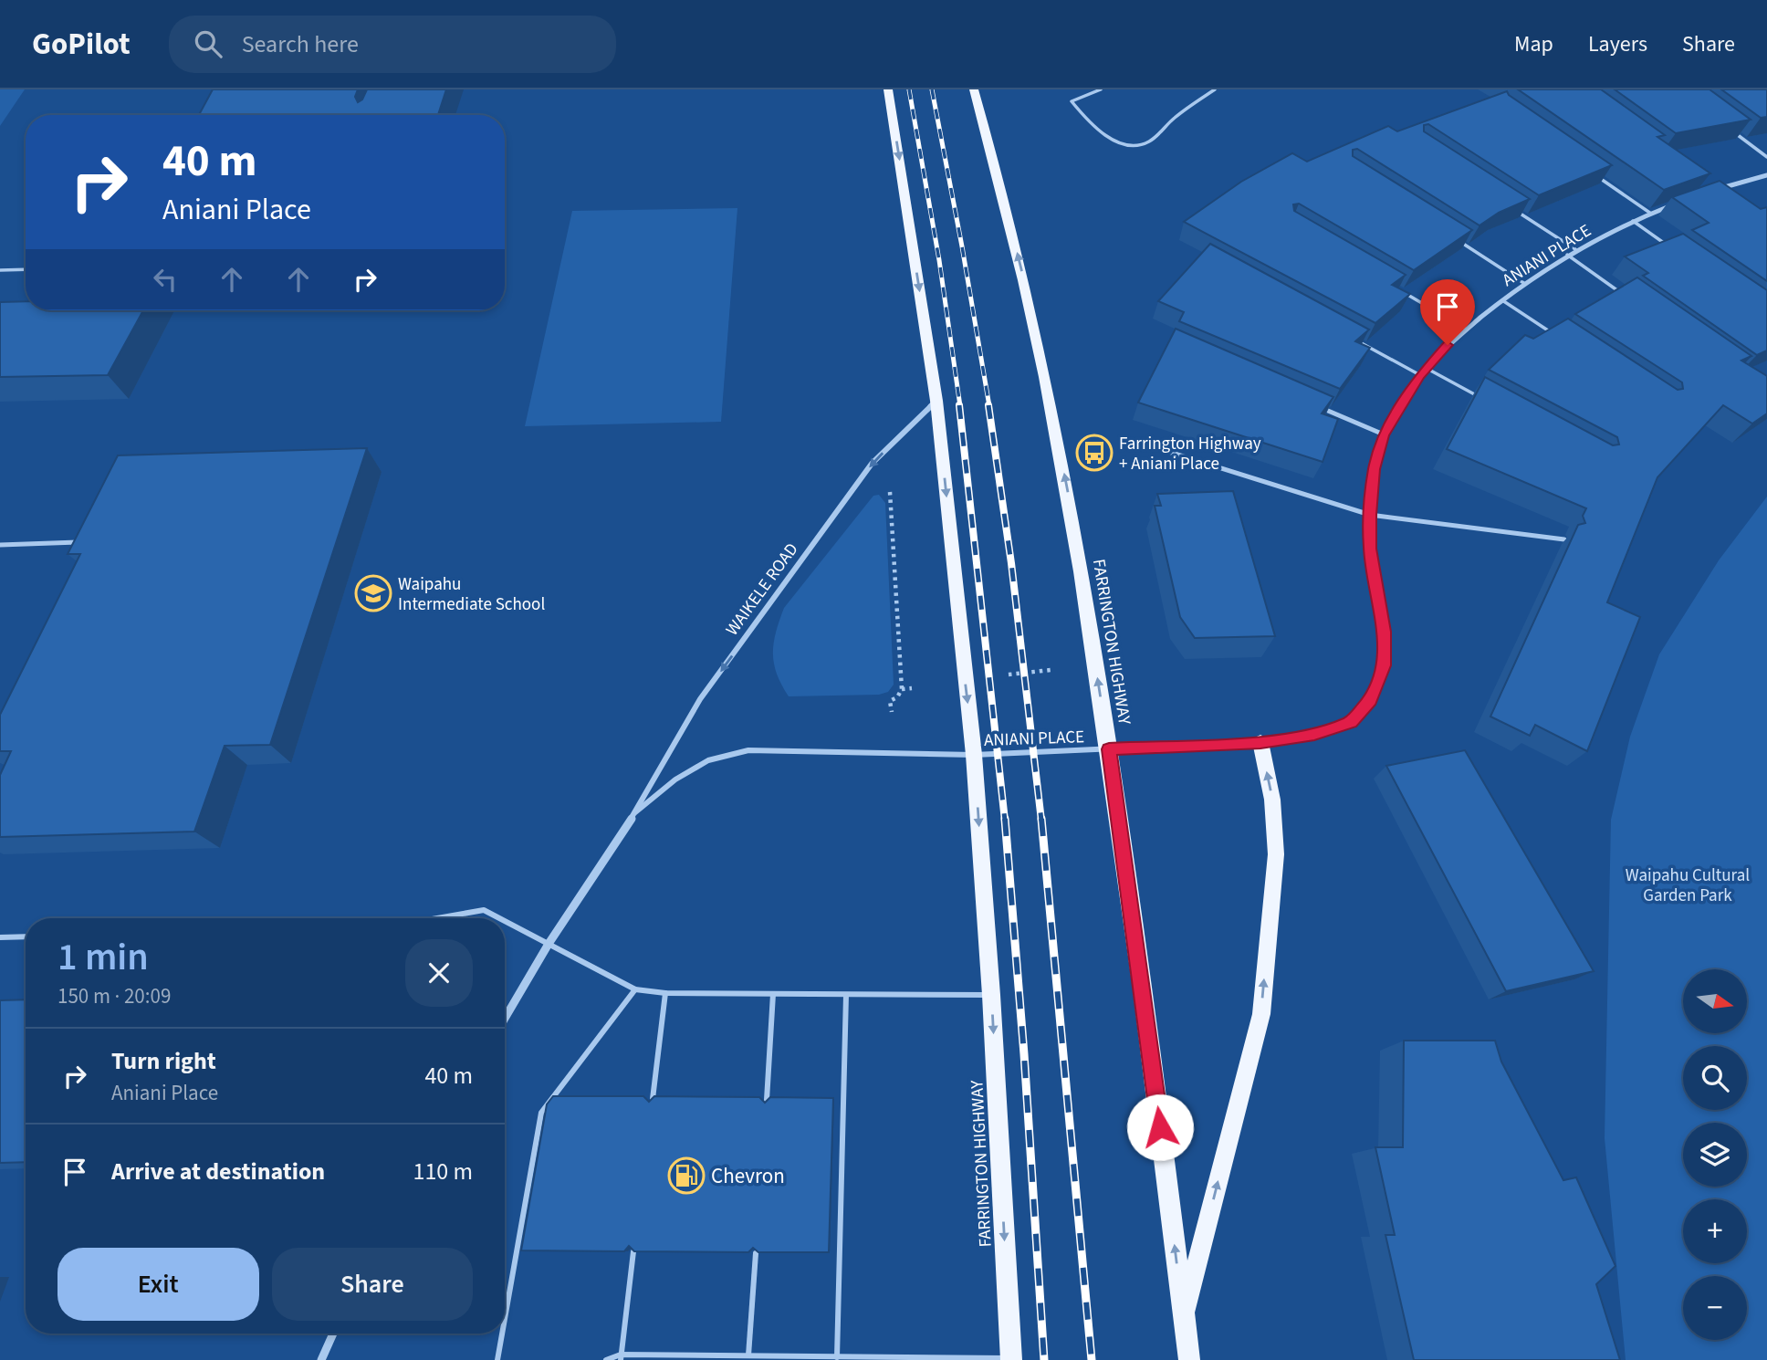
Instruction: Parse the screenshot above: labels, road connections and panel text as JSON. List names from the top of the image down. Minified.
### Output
{"streets":{"main road":["FARRINGTON HIGHWAY"],"street":["ANIANI PLACE","WAIKELE ROAD"]},"crossings":[["ANIANI PLACE","WAIKELE ROAD"],["ANIANI PLACE","FARRINGTON HIGHWAY"],["WAIKELE ROAD","FARRINGTON HIGHWAY"]],"one_way":["WAIKELE ROAD"],"parks":["Waipahu Cultural Garden Park"],"places":{"bus stop":["Farrington Highway + Aniani Place"],"school or university":["Waipahu Intermediate School"],"fuel station":["Chevron"]},"north":"right","page":{"header":"GoPilot","search":"Search here","nav":["Map","Layers","Share"],"turn":["40 m","Aniani Place"],"heading":["1 min","150 m · 20:09"],"map_buttons":["+","−"],"list":[{"name":"Turn right","note":"Aniani Place","value":"40 m"},{"name":"Arrive at destination","value":"110 m"}],"buttons":["Exit","Share"]}}
